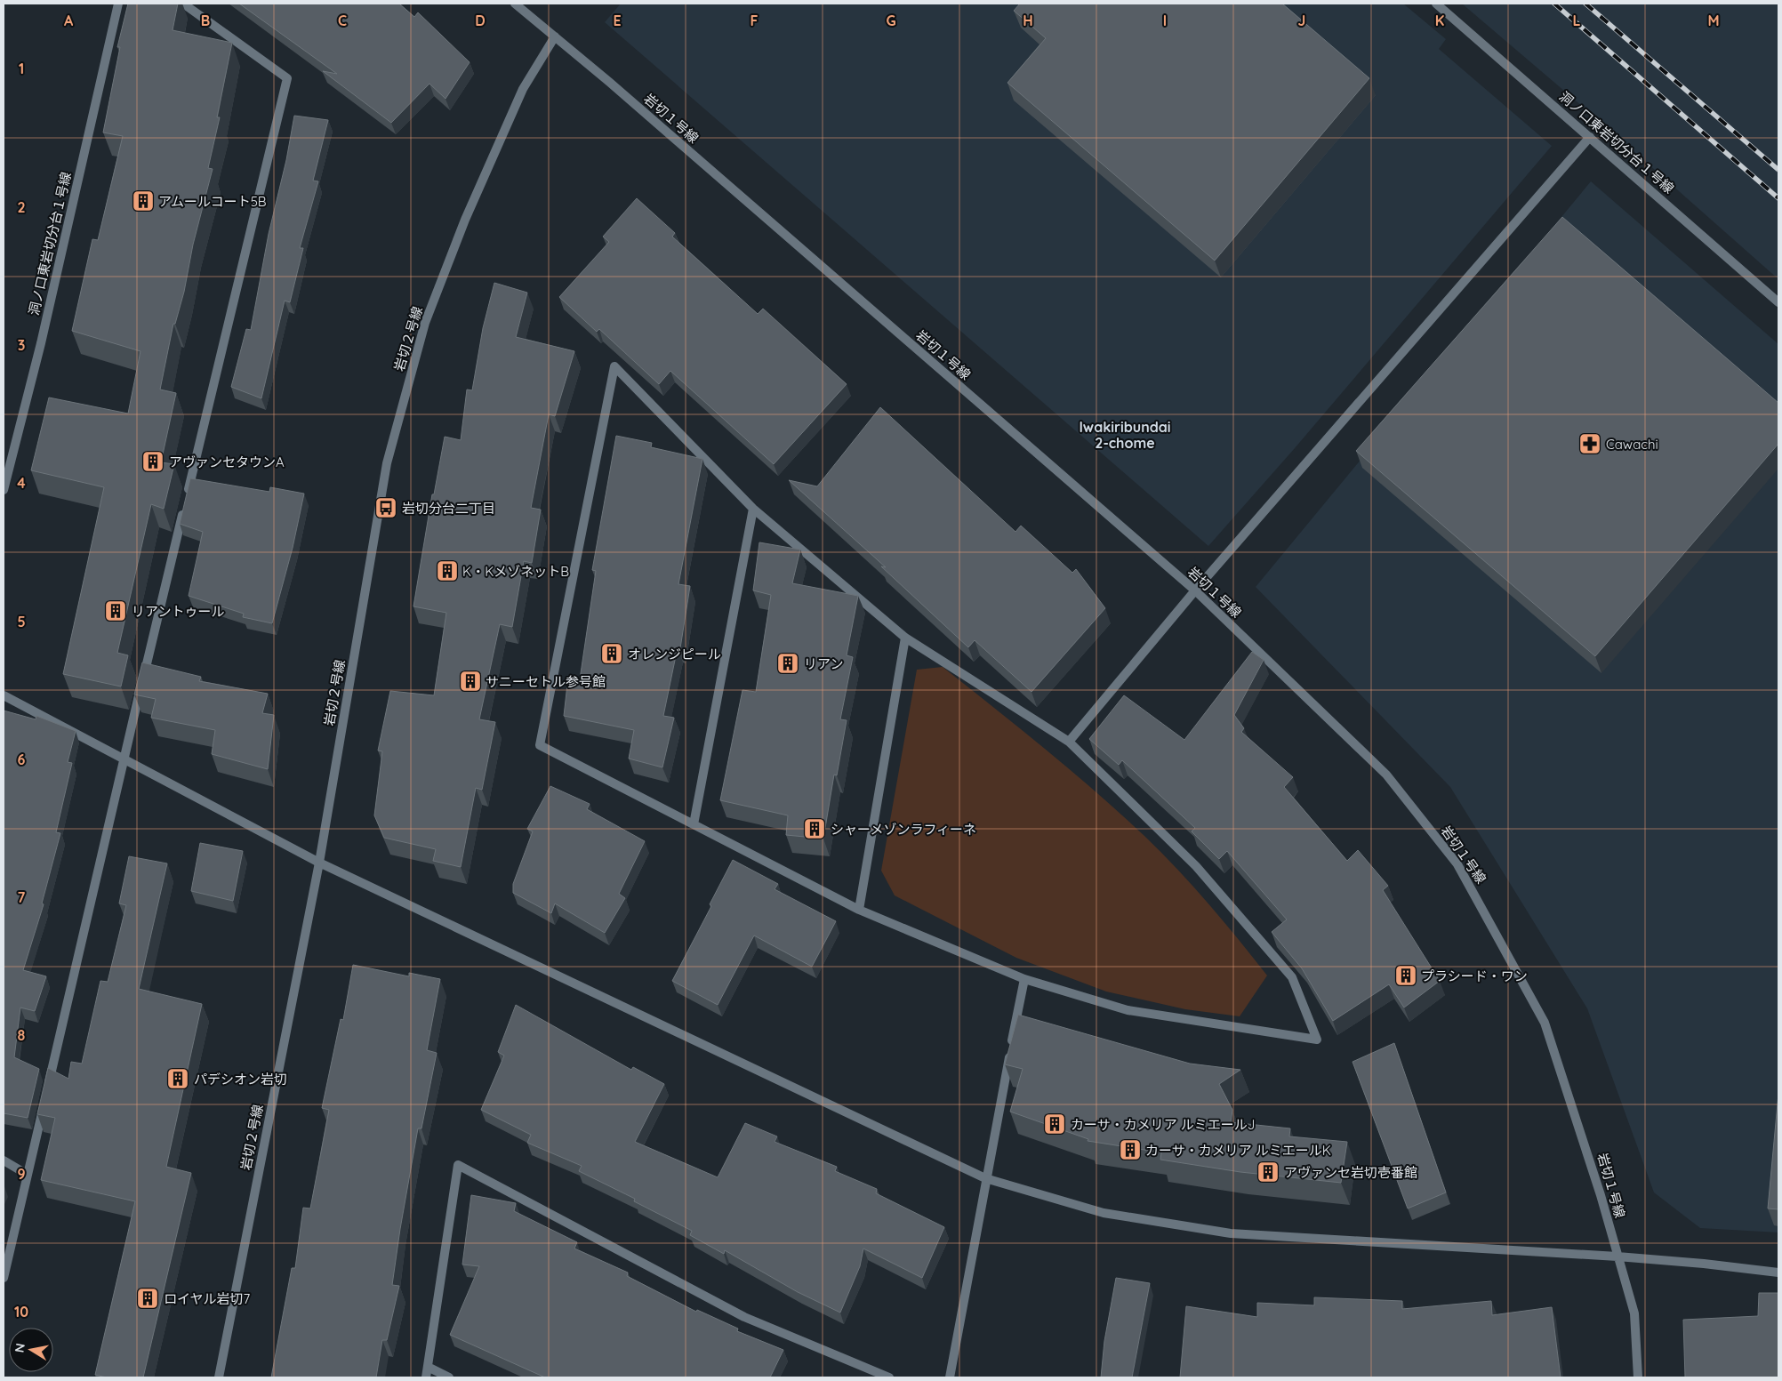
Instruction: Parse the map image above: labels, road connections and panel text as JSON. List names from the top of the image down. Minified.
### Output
{"streets":{"street":["岩切１号線","洞ノ口東岩切分台１号線","岩切２号線"]},"crossings":[["岩切１号線","岩切２号線"]],"districts":["Iwakiribundai 2-chome"],"places":{"building":["アムールコート5B","アヴァンセタウンA","K・KメゾネットB","リアントゥール","オレンジピール","リアン","サニーセトル参号館","シャーメゾンラフィーネ","プラシード・ワン","パデシオン岩切","カーサ・カメリア ルミエールJ","カーサ・カメリア ルミエールK","アヴァンセ岩切壱番館","ロイヤル岩切7"],"pharmacy":["Cawachi"],"bus stop":["岩切分台二丁目"]},"north":"left","grid":{"columns":["A","B","C","D","E","F","G","H","I","J","K","L","M"],"rows":["1","2","3","4","5","6","7","8","9","10"]}}
